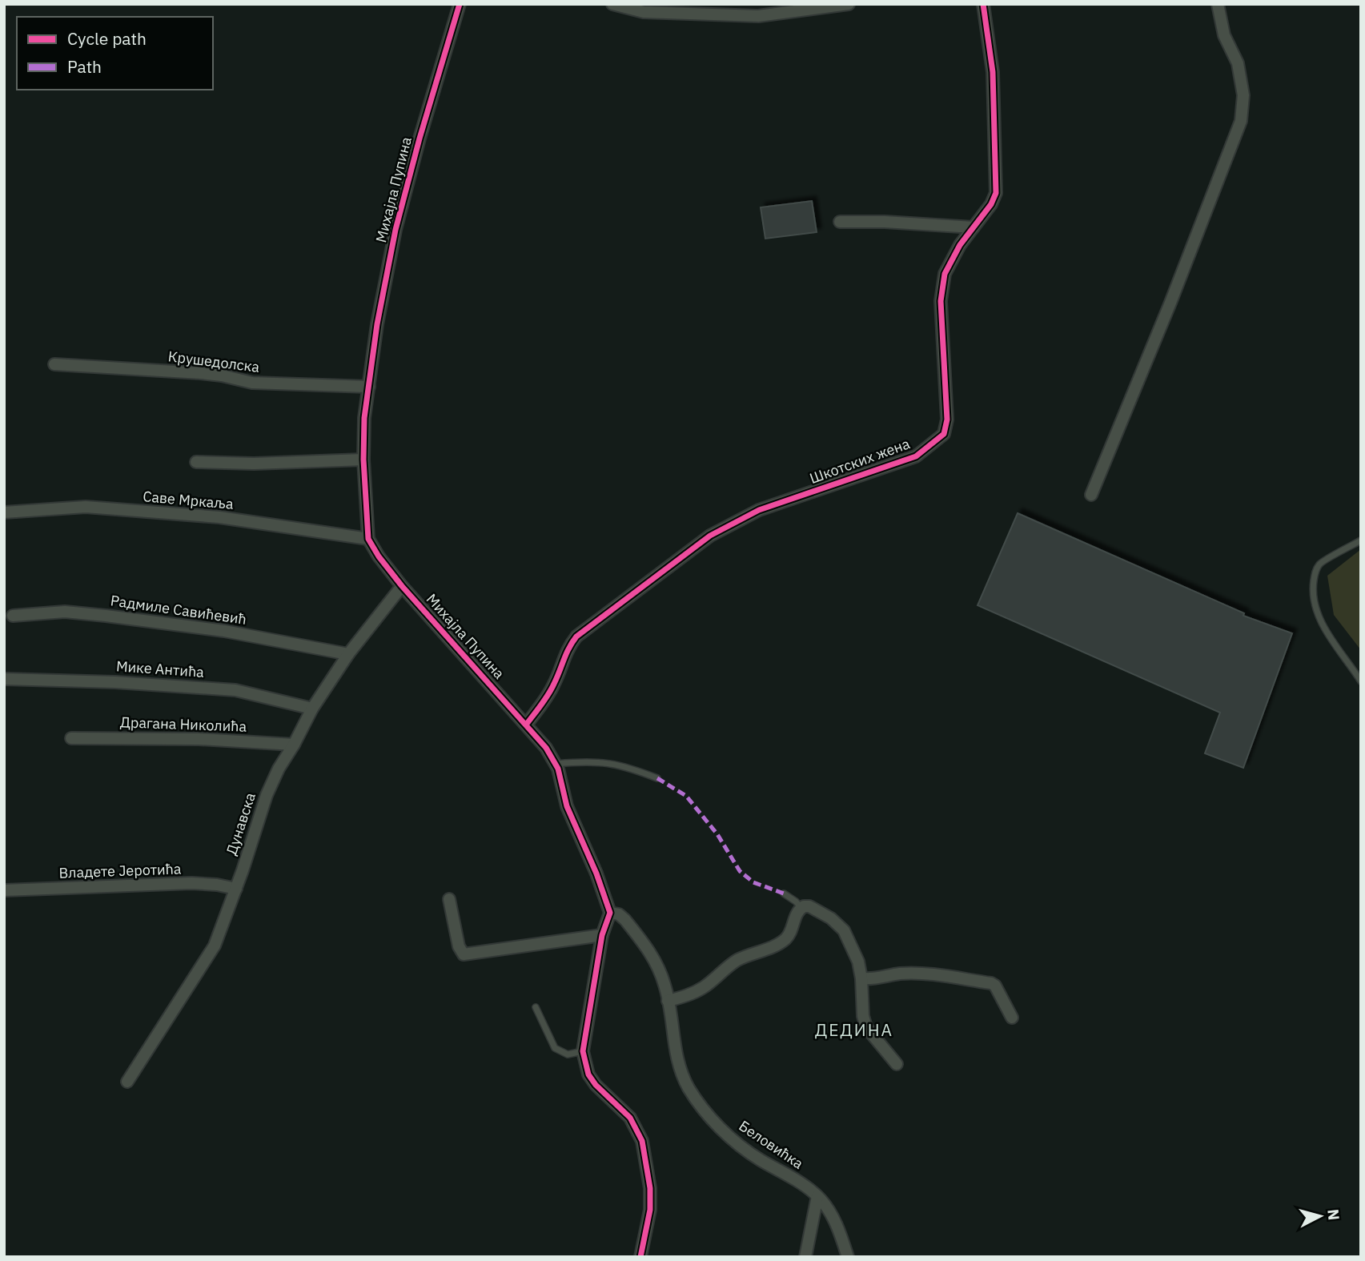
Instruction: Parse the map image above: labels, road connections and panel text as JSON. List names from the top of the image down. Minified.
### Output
{"streets":{"street":["Михајла Пупина","Крушедолска","Шкотских жена","Саве Мркаља","Радмиле Савићевић","Мике Антића","Драгана Николића","Дунавска","Владете Јеротића","Беловићка"]},"crossings":[["Михајла Пупина","Крушедолска"],["Михајла Пупина","Шкотских жена"],["Михајла Пупина","Саве Мркаља"],["Михајла Пупина","Дунавска"],["Михајла Пупина","Беловићка"],["Радмиле Савићевић","Дунавска"],["Мике Антића","Дунавска"],["Драгана Николића","Дунавска"],["Дунавска","Владете Јеротића"]],"districts":["ДЕДИНА"],"legend":["Cycle path","Path"],"north":"right"}
